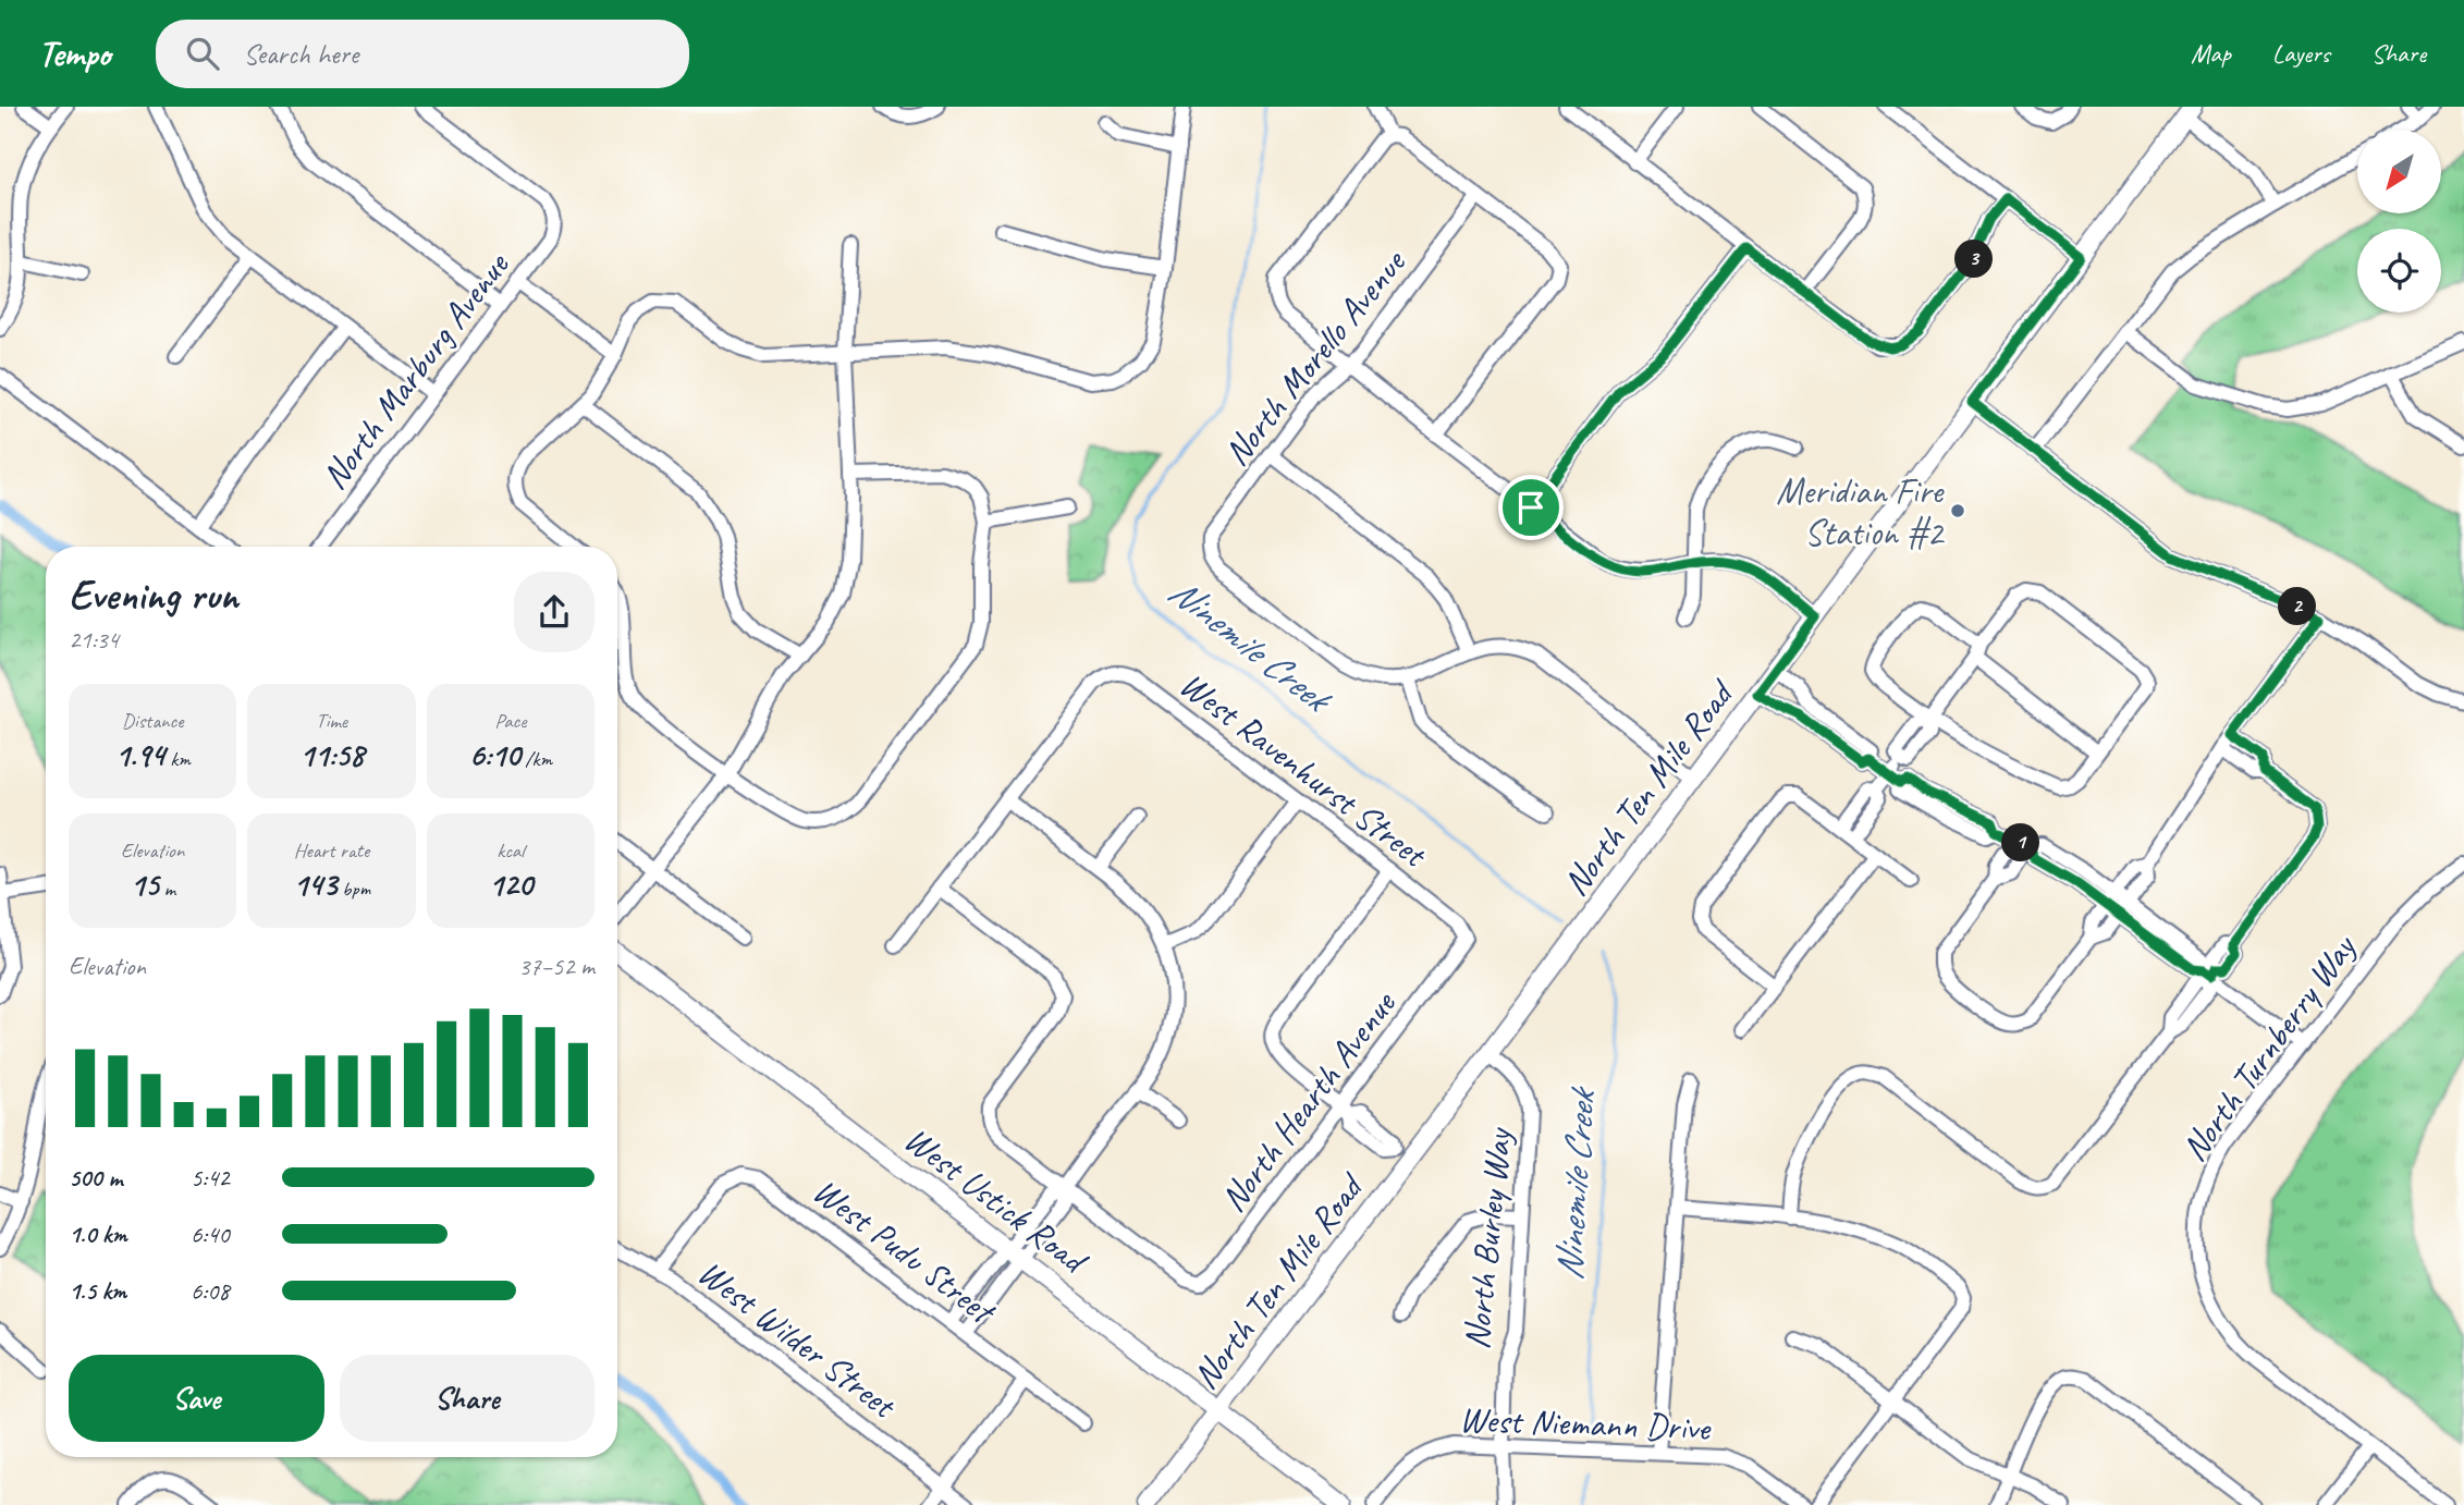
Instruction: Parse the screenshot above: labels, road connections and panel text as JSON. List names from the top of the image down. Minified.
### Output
{"streets":{"main road":["North Ten Mile Road","West Ustick Road"],"street":["North Morello Avenue","North Marburg Avenue","West Ravenhurst Street","North Turnberry Way","North Hearth Avenue","North Burley Way","West Pudu Street","West Wilder Street","West Niemann Drive"]},"crossings":[["West Ravenhurst Street","North Hearth Avenue"],["North Ten Mile Road","West Ustick Road"],["North Ten Mile Road","North Burley Way"],["North Burley Way","West Niemann Drive"],["West Pudu Street","West Wilder Street"]],"water":["Ninemile Creek"],"places":["Meridian Fire Station #2"],"north":"bottom left","page":{"header":"Tempo","search":"Search here","nav":["Map","Layers","Share"],"pins":["3","2","1"],"heading":["Evening run","21:34"],"stats":[["Distance","1.94 km"],["Time","11:58"],["Pace","6:10 /km"],["Elevation","15 m"],["Heart rate","143 bpm"],["kcal","120"]],"chart":["Elevation","37–52 m"],"list":[{"name":"500 m","note":"5:42"},{"name":"1.0 km","note":"6:40"},{"name":"1.5 km","note":"6:08"}],"buttons":["Save","Share"]}}
